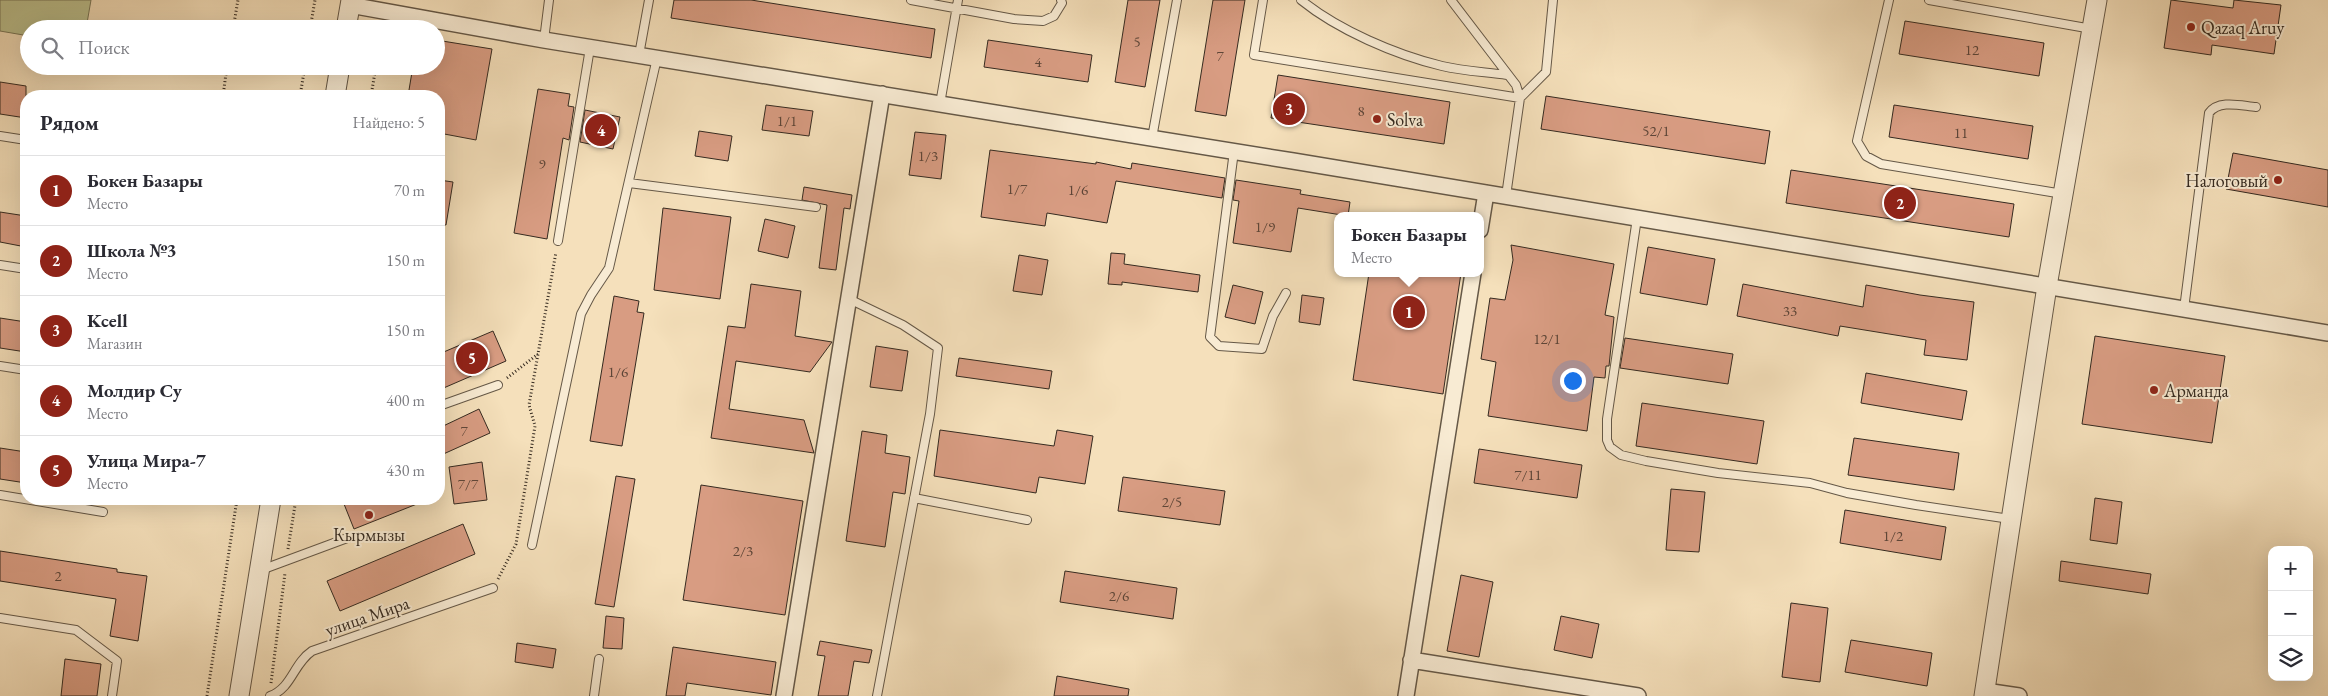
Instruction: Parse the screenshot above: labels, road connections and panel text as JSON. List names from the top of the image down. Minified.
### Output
{"streets":{"lane":["улица Мира"]},"places":["Qazaq Aruy","Solva","Налоговый","Арманда","Кырмызы"],"house_numbers":["5","12","7","4","8","1/1","52/1","11","1/3","9","1/7","1/6","1/9","33","12/1","1/6","7","7/11","7/7","2/5","1/2","2/3","2","2/6"],"page":{"search":"Поиск","heading":["Рядом","Найдено: 5"],"pins":["3","4","2","1","5"],"list":[{"mark":"1","name":"Бокен Базары","note":"Место","value":"70 m"},{"mark":"2","name":"Школа №3","note":"Место","value":"150 m"},{"mark":"3","name":"Kcell","note":"Магазин","value":"150 m"},{"mark":"4","name":"Молдир Су","note":"Место","value":"400 m"},{"mark":"5","name":"Улица Мира-7","note":"Место","value":"430 m"}],"popup":["Бокен Базары","Место"],"map_buttons":["+","−"]}}
